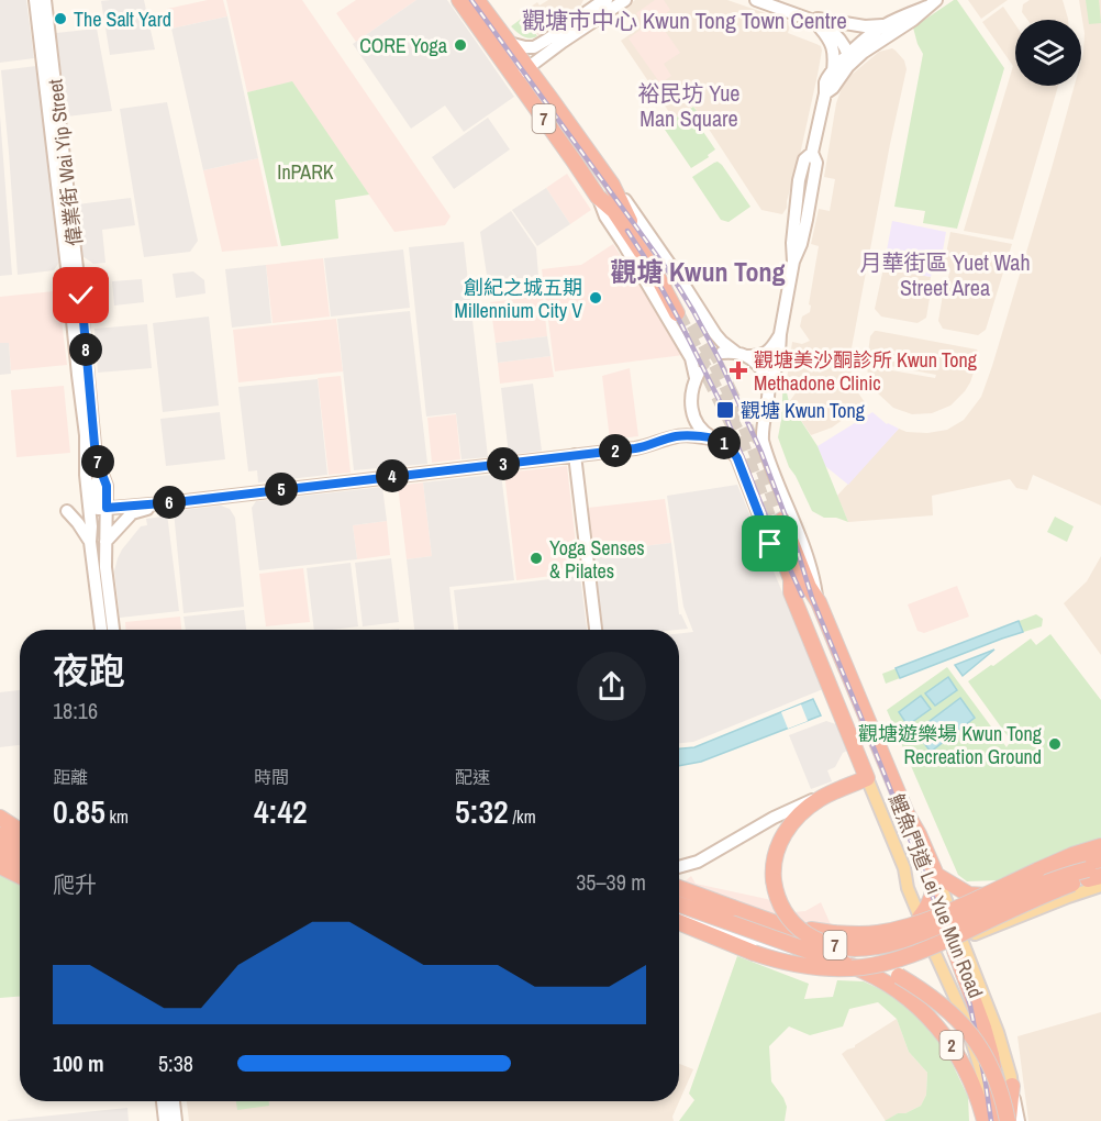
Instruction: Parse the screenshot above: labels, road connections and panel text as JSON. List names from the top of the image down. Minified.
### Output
{"streets":{"highway":["7","鯉魚門道 Lei Yue Mun Road","2"],"main road":["偉業街 Wai Yip Street"]},"crossings":[["7","鯉魚門道 Lei Yue Mun Road"]],"districts":["觀塘市中心 Kwun Tong Town Centre","裕民坊 Yue Man Square","月華街區 Yuet Wah Street Area","觀塘 Kwun Tong"],"parks":["InPARK"],"places":{"other":["The Salt Yard","CORE Yoga","創紀之城五期 Millennium City V","Yoga Senses & Pilates","觀塘遊樂場 Kwun Tong Recreation Ground"],"health":["觀塘美沙酮診所 Kwun Tong Methadone Clinic"],"transit":["觀塘 Kwun Tong"]},"page":{"pins":["8","1","2","7","3","4","5","6"],"heading":["夜跑","18:16"],"stats":[["距離","0.85 km"],["時間","4:42"],["配速","5:32 /km"]],"chart":["爬升","35–39 m"],"list":[{"name":"100 m","note":"5:38"}]}}
